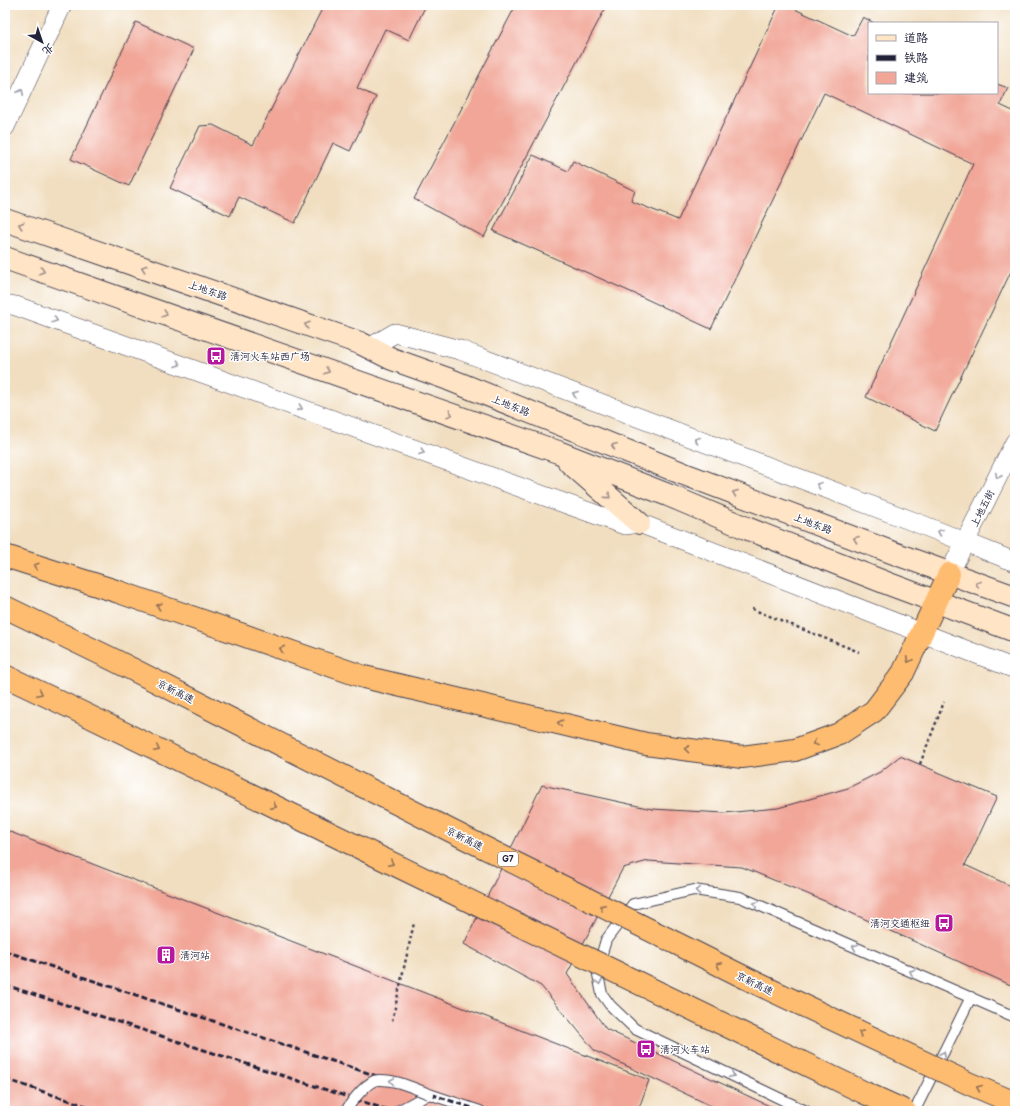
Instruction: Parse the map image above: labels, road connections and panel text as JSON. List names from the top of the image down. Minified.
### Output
{"streets":{"highway":["京新高速","G7"],"main road":["上地东路"],"street":["上地五街"]},"crossings":[["上地东路","上地五街"]],"one_way":["上地五街"],"places":{"bus stop":["清河火车站西广场","清河交通枢纽","清河火车站"],"building":["清河站"]},"legend":["道路","铁路","建筑"],"north":"bottom right"}
